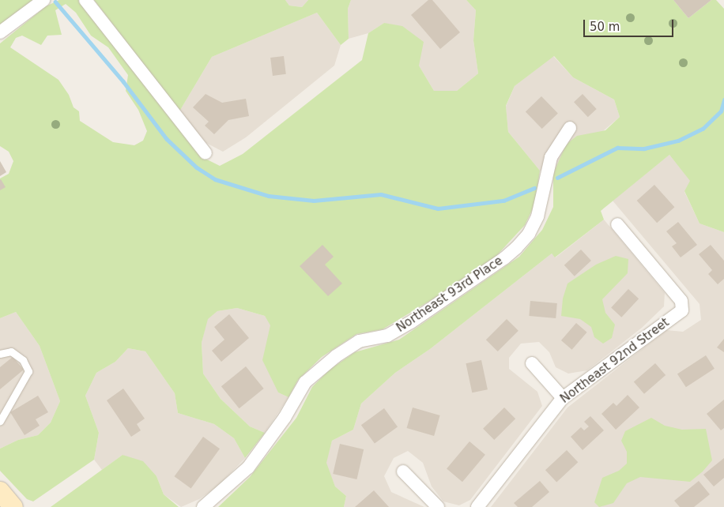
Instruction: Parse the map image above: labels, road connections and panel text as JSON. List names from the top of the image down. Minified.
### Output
{"streets":{"street":["Northeast 93rd Place","Northeast 92nd Street"]},"scale_bar":"50 m"}
